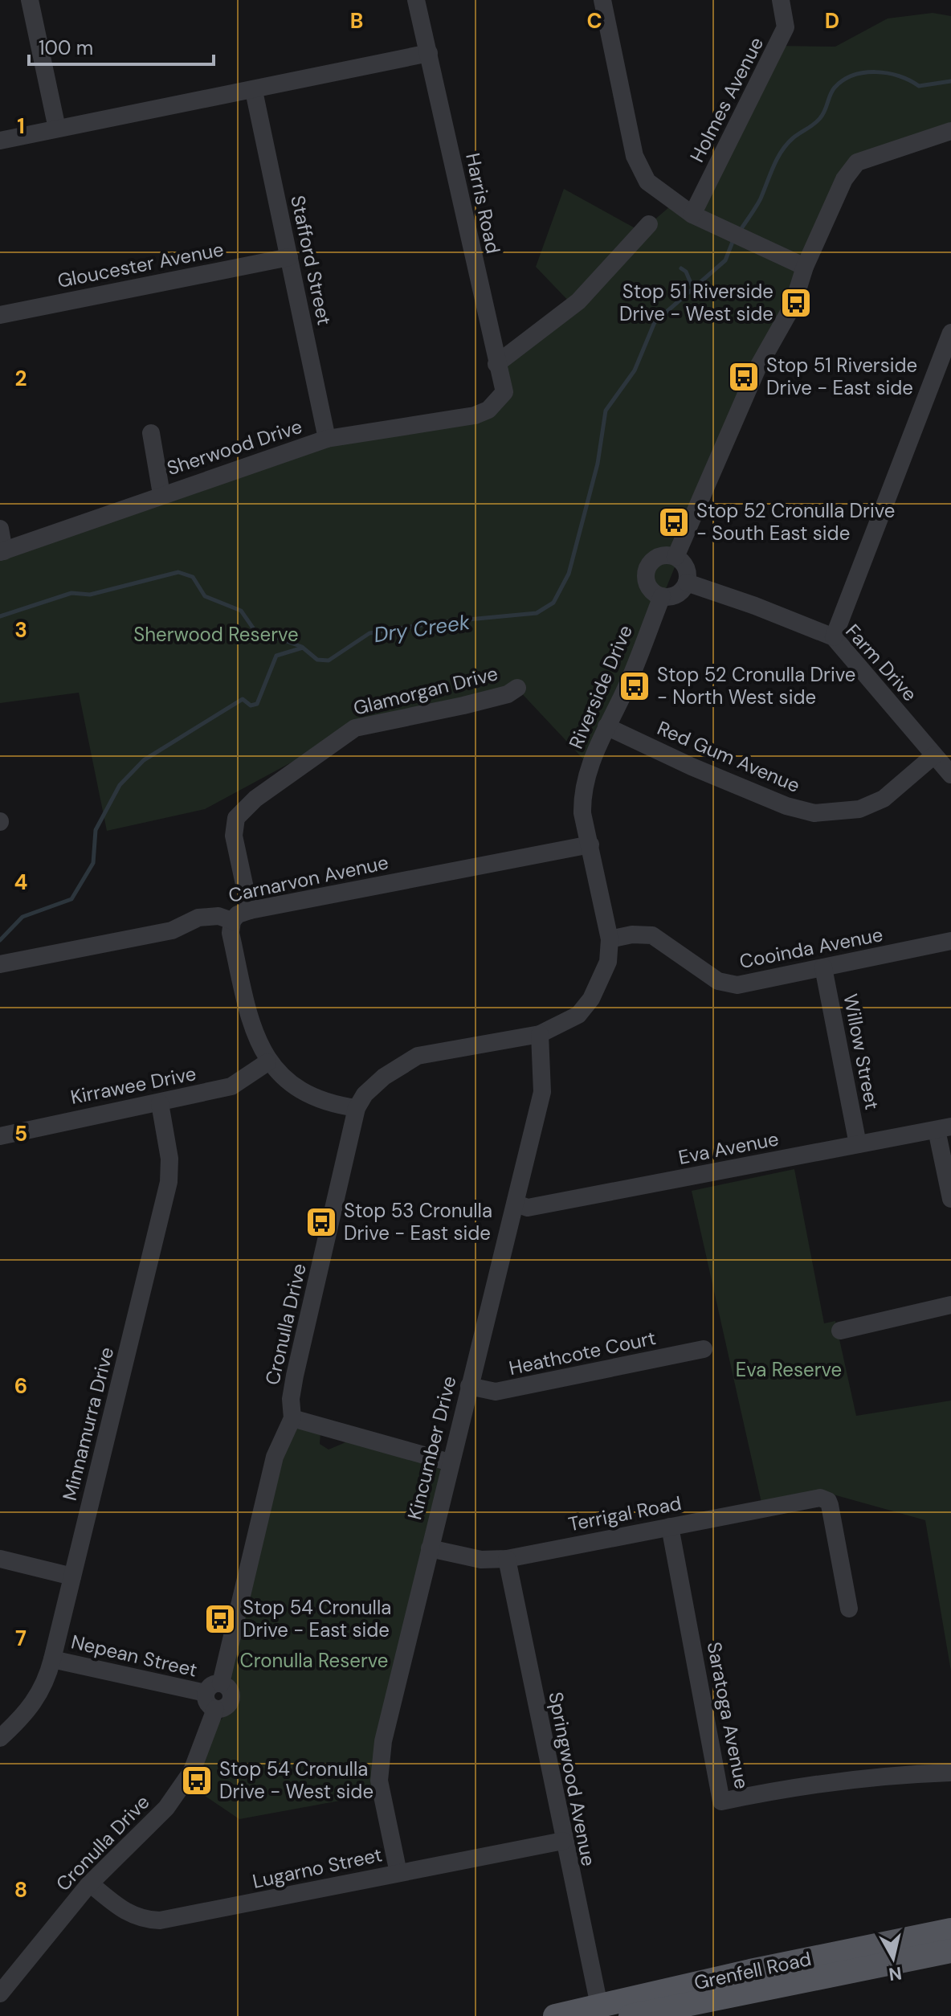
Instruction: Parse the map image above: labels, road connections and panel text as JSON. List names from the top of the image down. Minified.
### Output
{"streets":{"main road":["Grenfell Road"],"street":["Holmes Avenue","Harris Road","Stafford Street","Gloucester Avenue","Sherwood Drive","Farm Drive","Riverside Drive","Glamorgan Drive","Red Gum Avenue","Carnarvon Avenue","Cooinda Avenue","Willow Street","Kirrawee Drive","Eva Avenue","Cronulla Drive","Heathcote Court","Minnamurra Drive","Kincumber Drive","Terrigal Road","Nepean Street","Saratoga Avenue","Springwood Avenue","Lugarno Street"]},"crossings":[["Harris Road","Sherwood Drive"],["Stafford Street","Gloucester Avenue"],["Stafford Street","Sherwood Drive"],["Farm Drive","Riverside Drive"],["Farm Drive","Red Gum Avenue"],["Riverside Drive","Red Gum Avenue"],["Riverside Drive","Carnarvon Avenue"],["Glamorgan Drive","Carnarvon Avenue"],["Cooinda Avenue","Willow Street"],["Cooinda Avenue","Cronulla Drive"],["Willow Street","Eva Avenue"],["Kirrawee Drive","Minnamurra Drive"],["Eva Avenue","Kincumber Drive"],["Cronulla Drive","Kincumber Drive"],["Cronulla Drive","Nepean Street"],["Cronulla Drive","Lugarno Street"],["Heathcote Court","Kincumber Drive"],["Minnamurra Drive","Nepean Street"],["Kincumber Drive","Terrigal Road"],["Kincumber Drive","Lugarno Street"],["Terrigal Road","Saratoga Avenue"],["Terrigal Road","Springwood Avenue"],["Springwood Avenue","Lugarno Street"],["Springwood Avenue","Grenfell Road"]],"water":["Dry Creek"],"parks":["Sherwood Reserve","Eva Reserve","Cronulla Reserve"],"places":{"bus stop":["Stop 51 Riverside Drive - West side","Stop 51 Riverside Drive - East side","Stop 52 Cronulla Drive - South East side","Stop 52 Cronulla Drive - North West side","Stop 53 Cronulla Drive - East side","Stop 54 Cronulla Drive - East side","Stop 54 Cronulla Drive - West side"]},"scale_bar":"100 m","north":"bottom","grid":{"columns":["B","C","D"],"rows":["1","2","3","4","5","6","7","8"]}}
